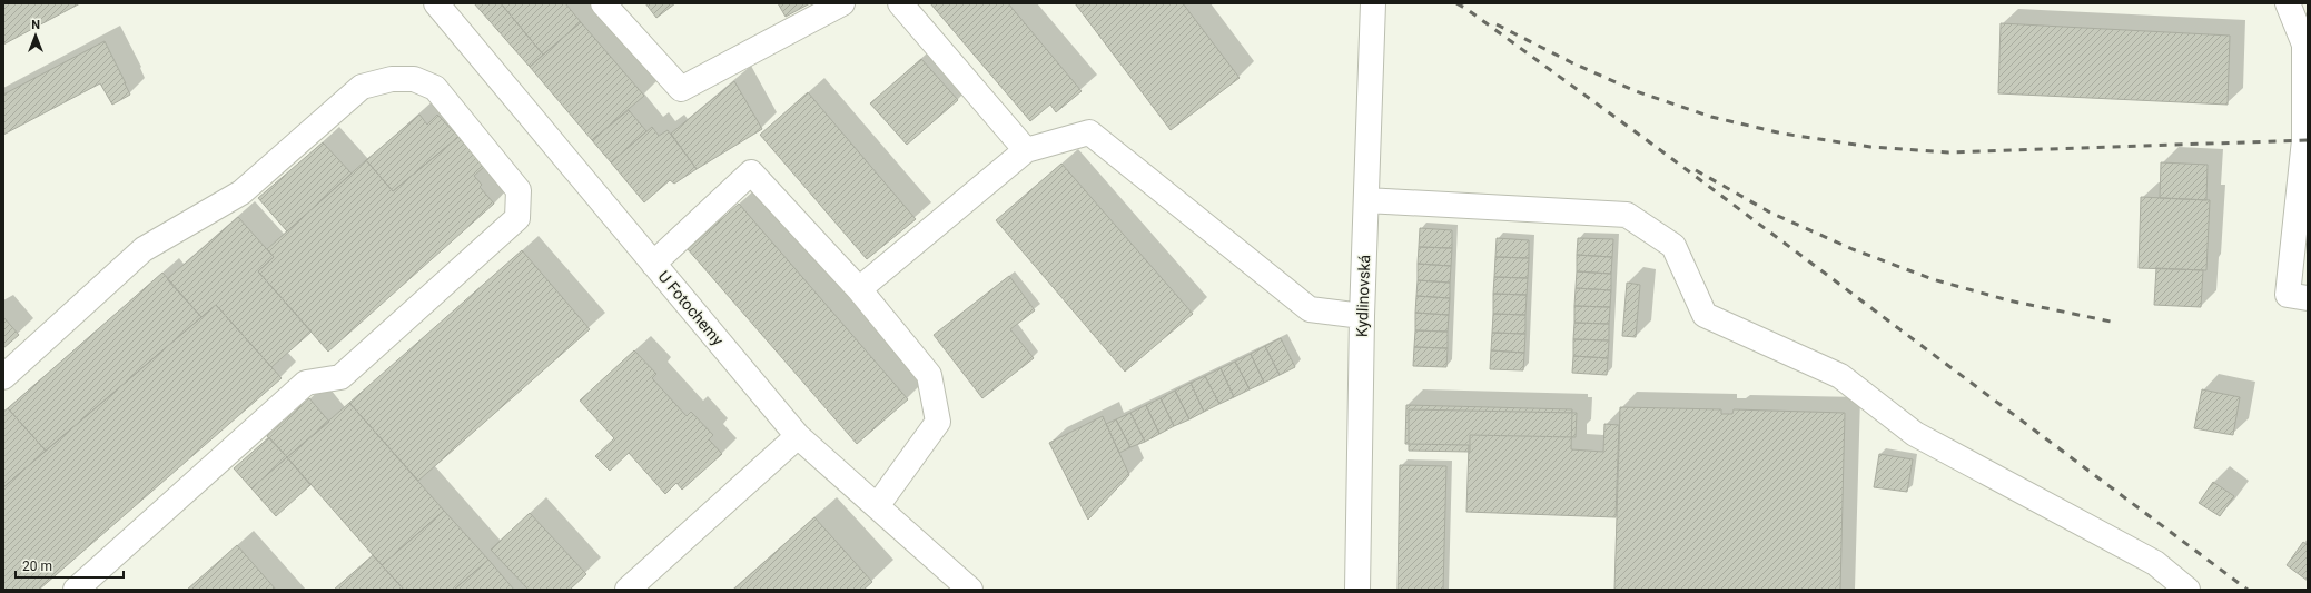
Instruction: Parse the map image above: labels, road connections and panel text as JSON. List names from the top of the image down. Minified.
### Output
{"streets":{"street":["Kydlinovská","U Fotochemy"]},"scale_bar":"20 m","north":"top"}
